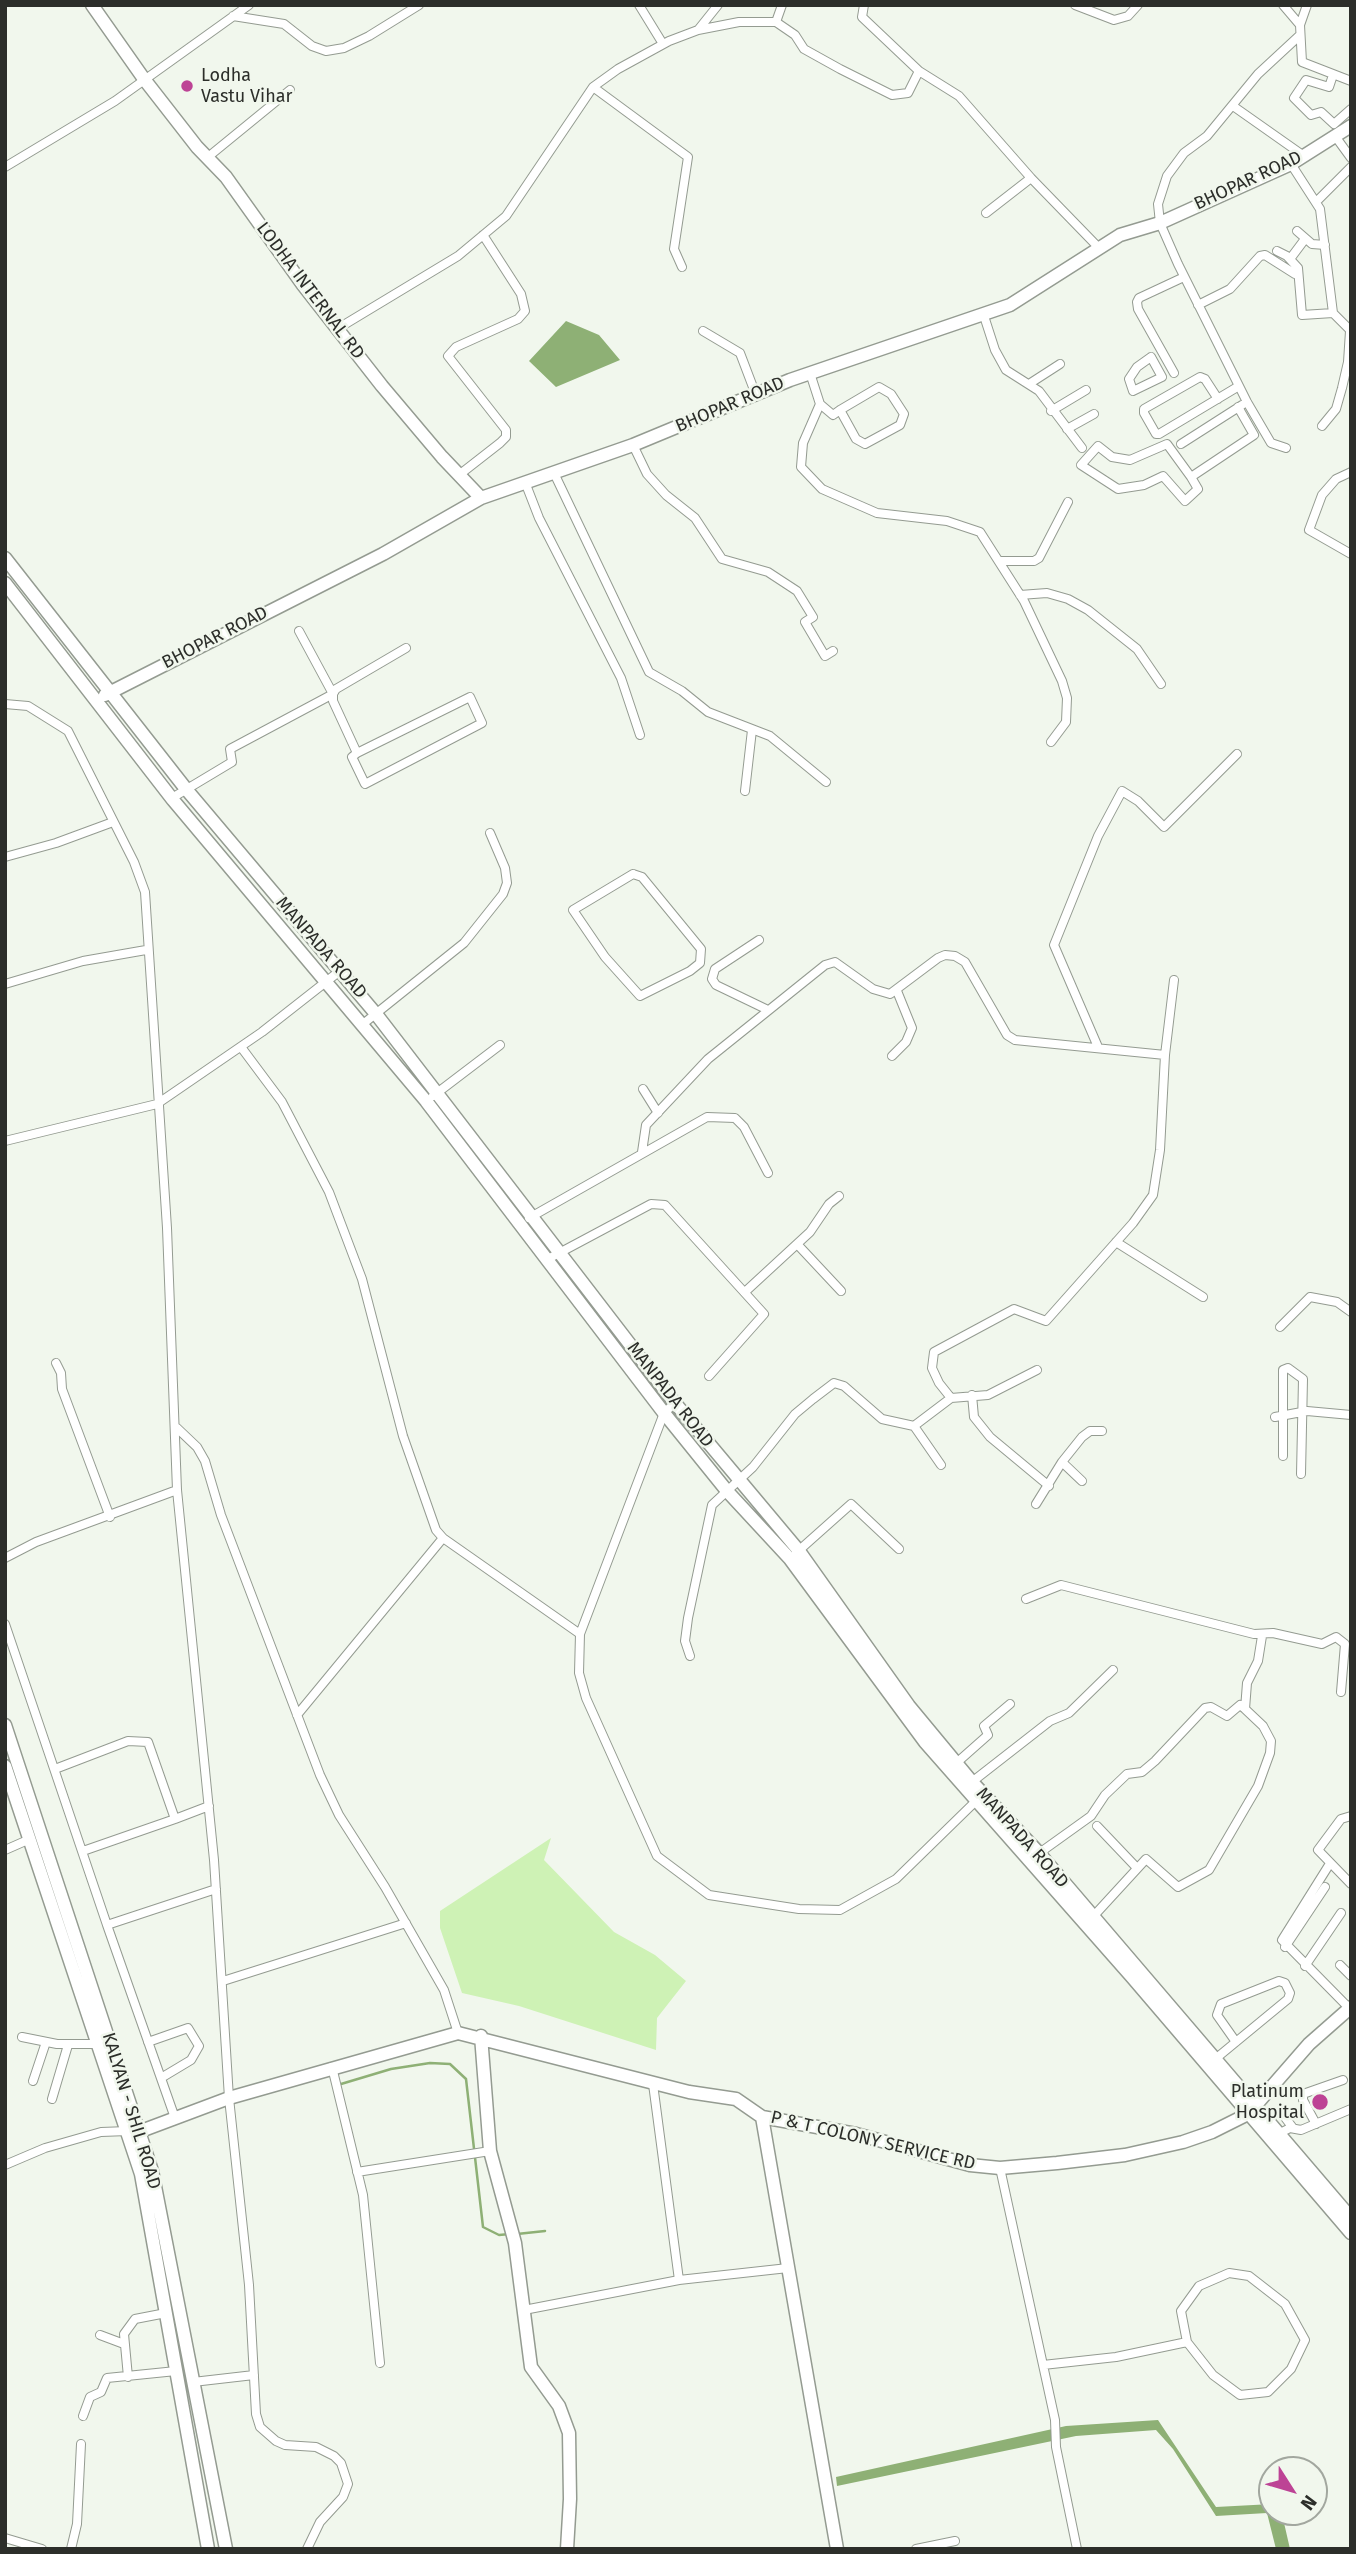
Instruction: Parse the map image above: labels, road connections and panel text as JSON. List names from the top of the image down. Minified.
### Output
{"streets":{"main road":["BHOPAR ROAD","LODHA INTERNAL RD","MANPADA ROAD","KALYAN - SHIL ROAD","P & T COLONY SERVICE RD"]},"crossings":[["BHOPAR ROAD","LODHA INTERNAL RD"],["BHOPAR ROAD","MANPADA ROAD"],["MANPADA ROAD","P & T COLONY SERVICE RD"]],"places":["Lodha Vastu Vihar","Platinum Hospital"],"north":"bottom right"}
